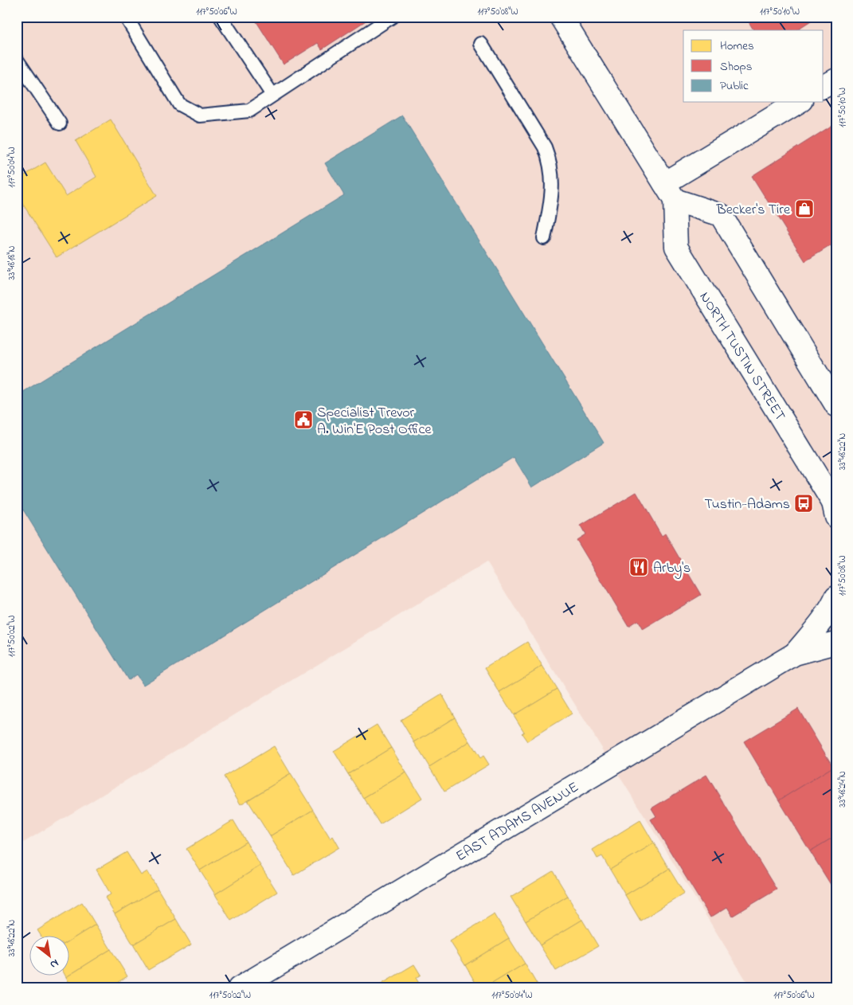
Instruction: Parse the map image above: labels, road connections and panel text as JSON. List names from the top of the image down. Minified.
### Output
{"streets":{"street":["NORTH TUSTIN STREET","EAST ADAMS AVENUE"]},"places":{"shop":["Becker's Tire"],"public building":["Specialist Trevor A. Win'E Post Office"],"bus stop":["Tustin-Adams"],"restaurant":["Arby's"]},"legend":["Homes","Shops","Public"],"north":"bottom right","coordinates":["117°50'06\"W","117°50'08\"W","117°50'10\"W","117°50'04\"W","33°48'18\"N","33°48'22\"N","117°50'02\"W","33°48'24\"N"]}
